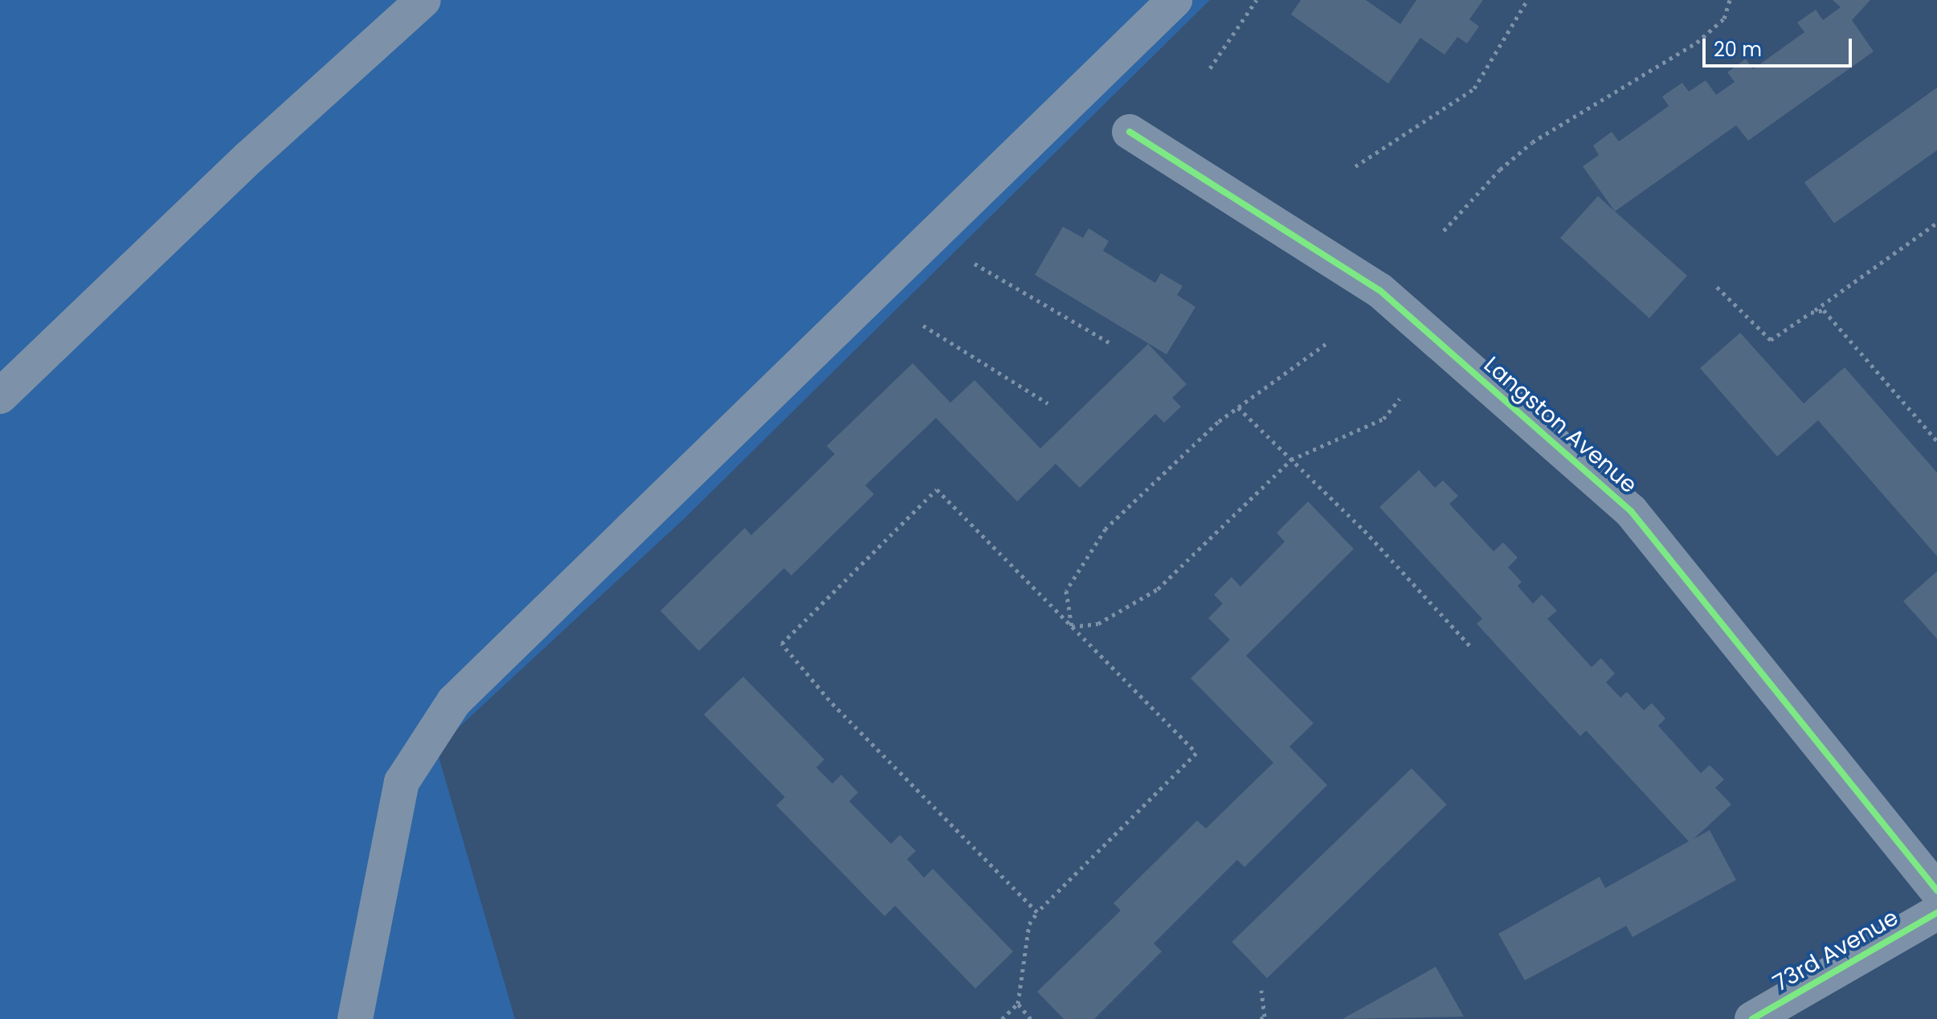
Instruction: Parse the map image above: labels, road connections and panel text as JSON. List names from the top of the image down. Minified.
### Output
{"streets":{"street":["Langston Avenue","73rd Avenue"]},"scale_bar":"20 m"}
